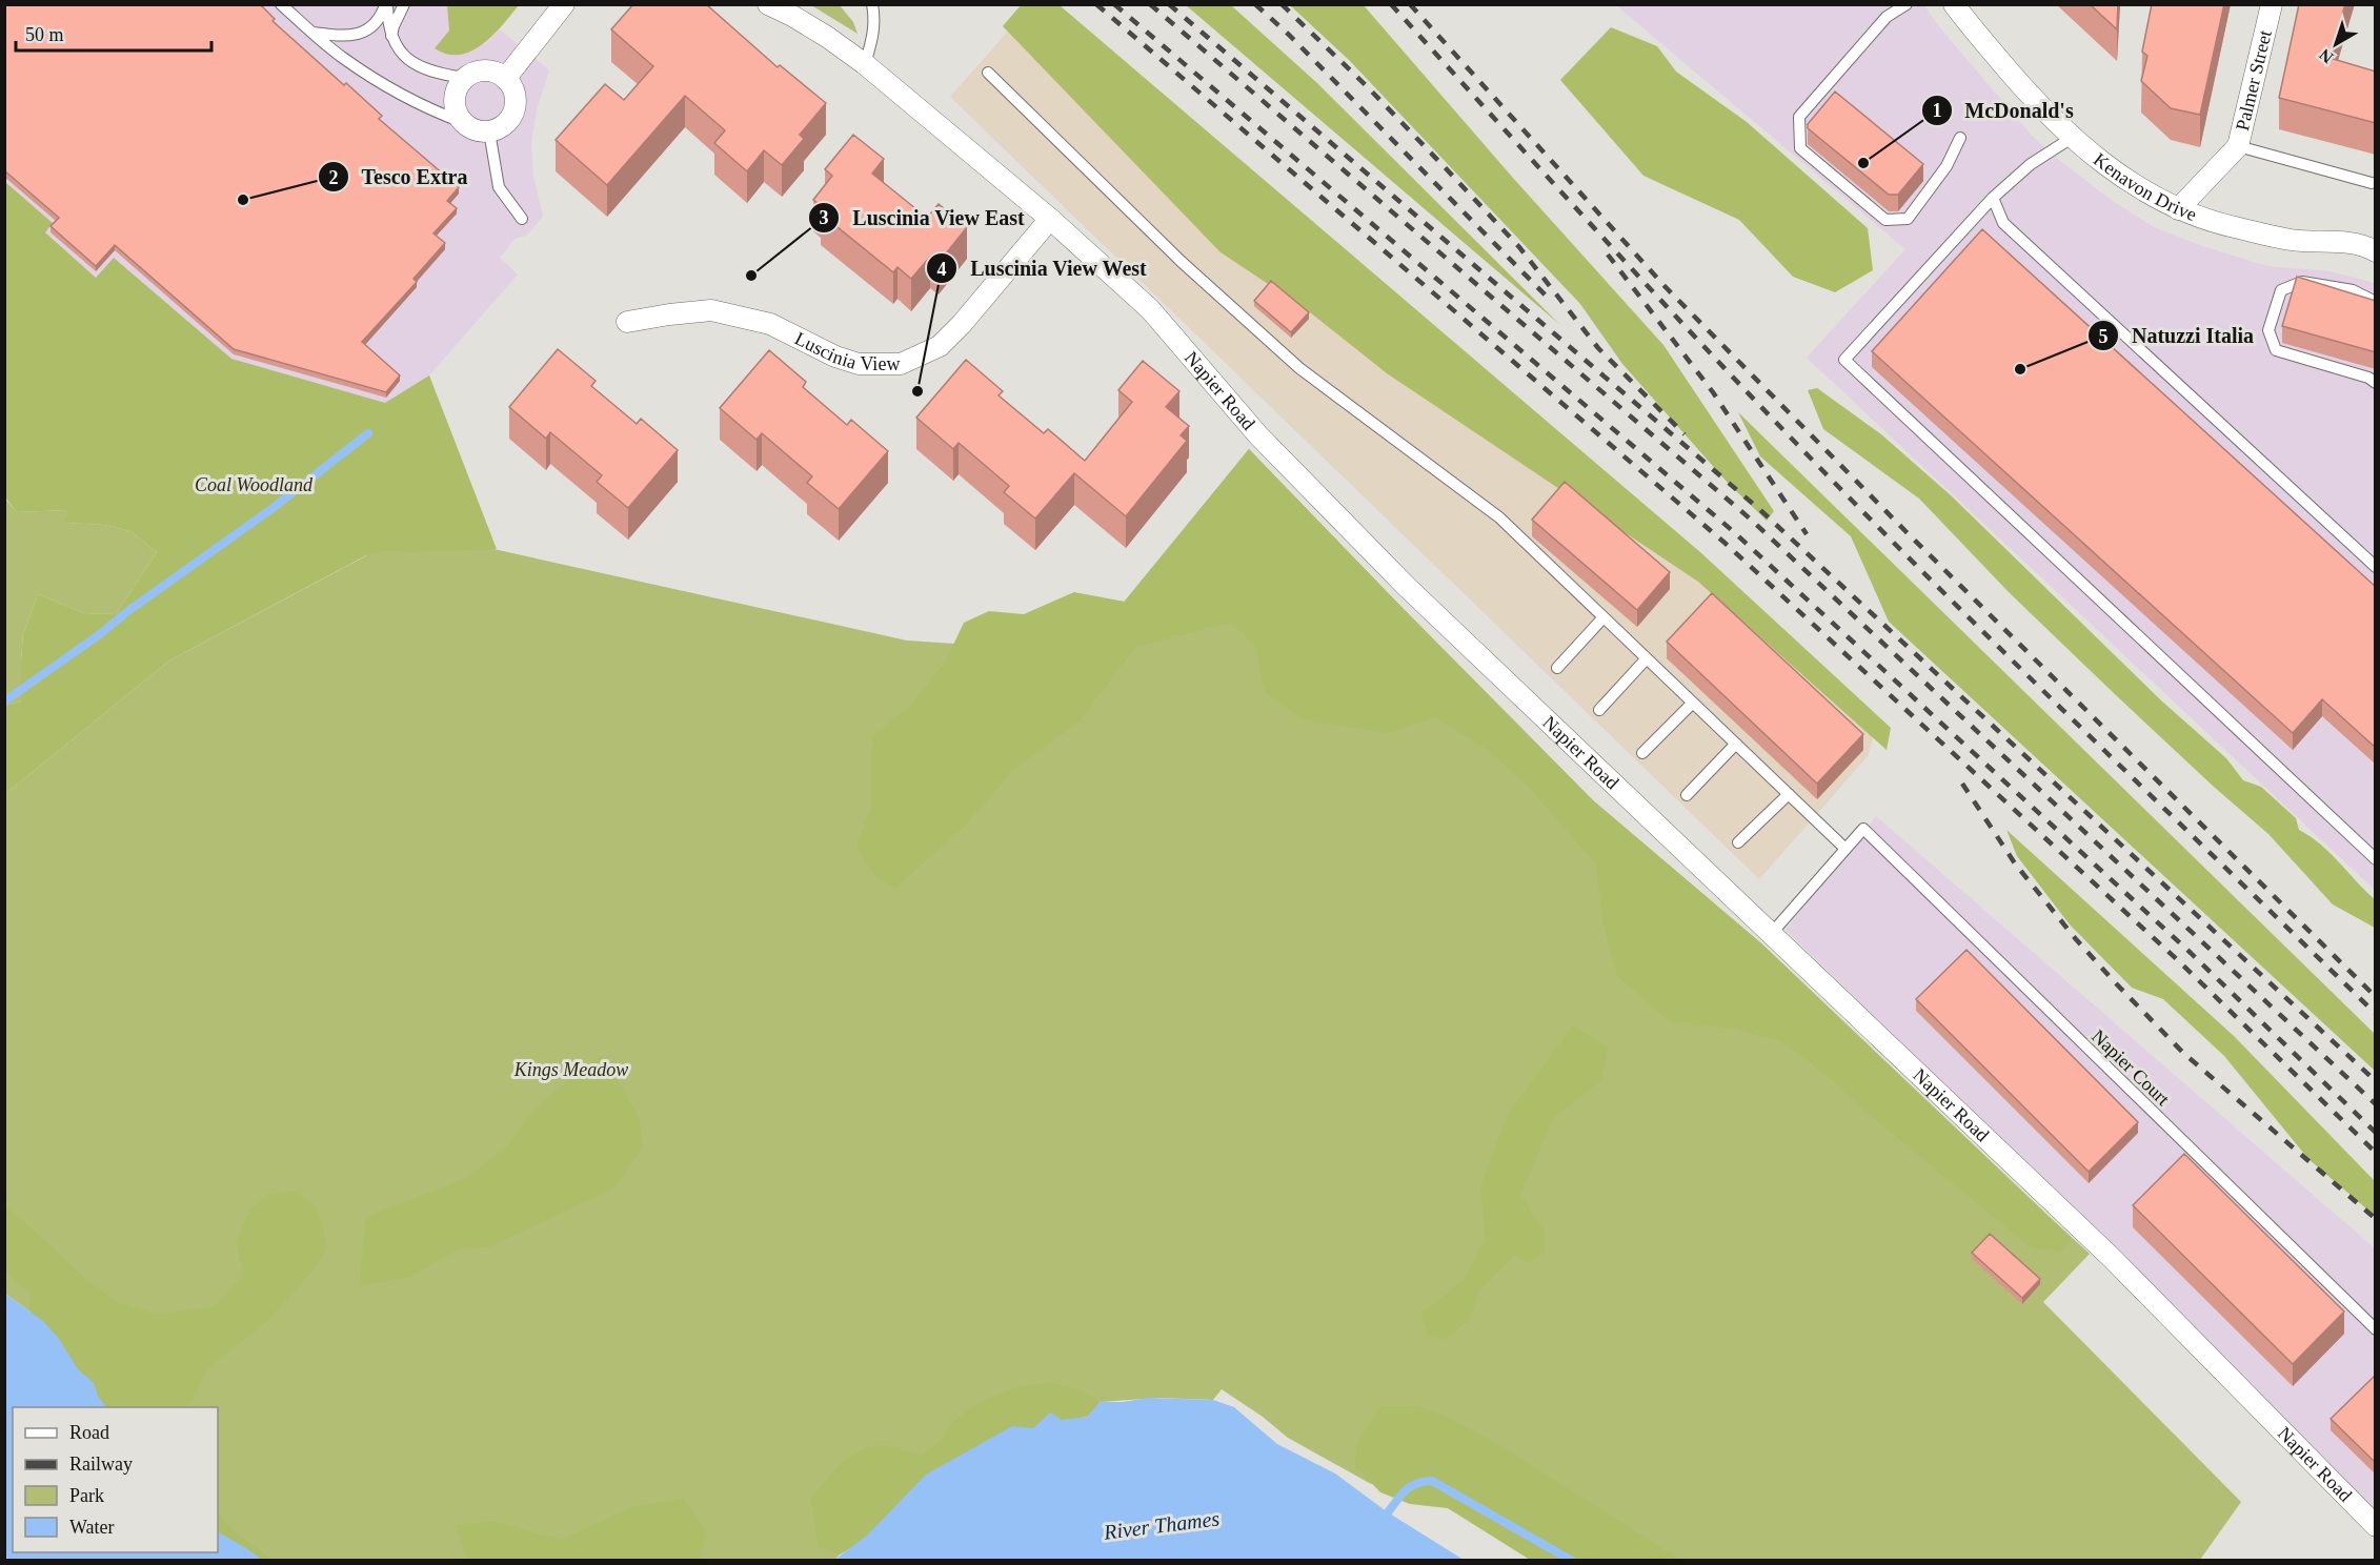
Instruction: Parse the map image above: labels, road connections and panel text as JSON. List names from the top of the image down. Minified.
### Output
{"streets":{"street":["Palmer Street","Kenavon Drive","Luscinia View","Napier Road"],"lane":["Napier Court"]},"crossings":[["Palmer Street","Kenavon Drive"],["Luscinia View","Napier Road"]],"water":["River Thames"],"parks":["Coal Woodland","Kings Meadow"],"places":["McDonald's","Tesco Extra","Luscinia View East","Natuzzi Italia","Luscinia View West"],"legend":["Road","Railway","Park","Water"],"scale_bar":"50 m","north":"bottom left"}
